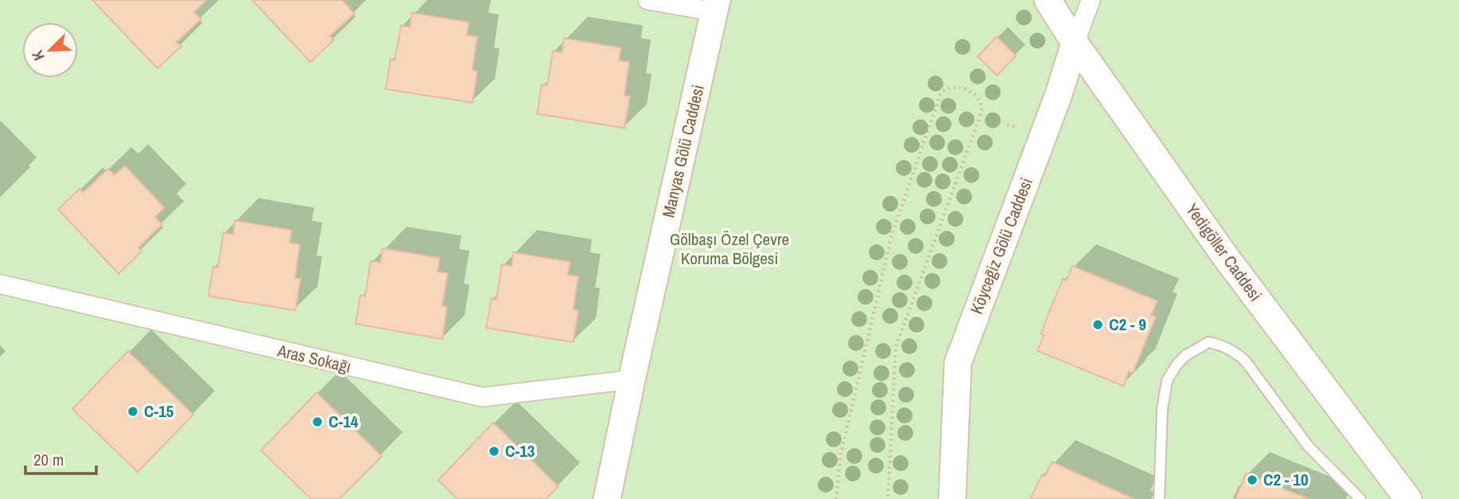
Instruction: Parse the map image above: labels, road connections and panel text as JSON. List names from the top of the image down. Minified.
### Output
{"streets":{"street":["Manyas Gölü Caddesi","Köyceğiz Gölü Caddesi","Yedigöller Caddesi","Aras Sokağı"]},"crossings":[["Manyas Gölü Caddesi","Aras Sokağı"],["Köyceğiz Gölü Caddesi","Yedigöller Caddesi"]],"parks":["Gölbaşı Özel Çevre Koruma Bölgesi"],"places":["C2 - 9","C-15","C-14","C-13","C2 - 10"],"scale_bar":"20 m","north":"bottom left"}
